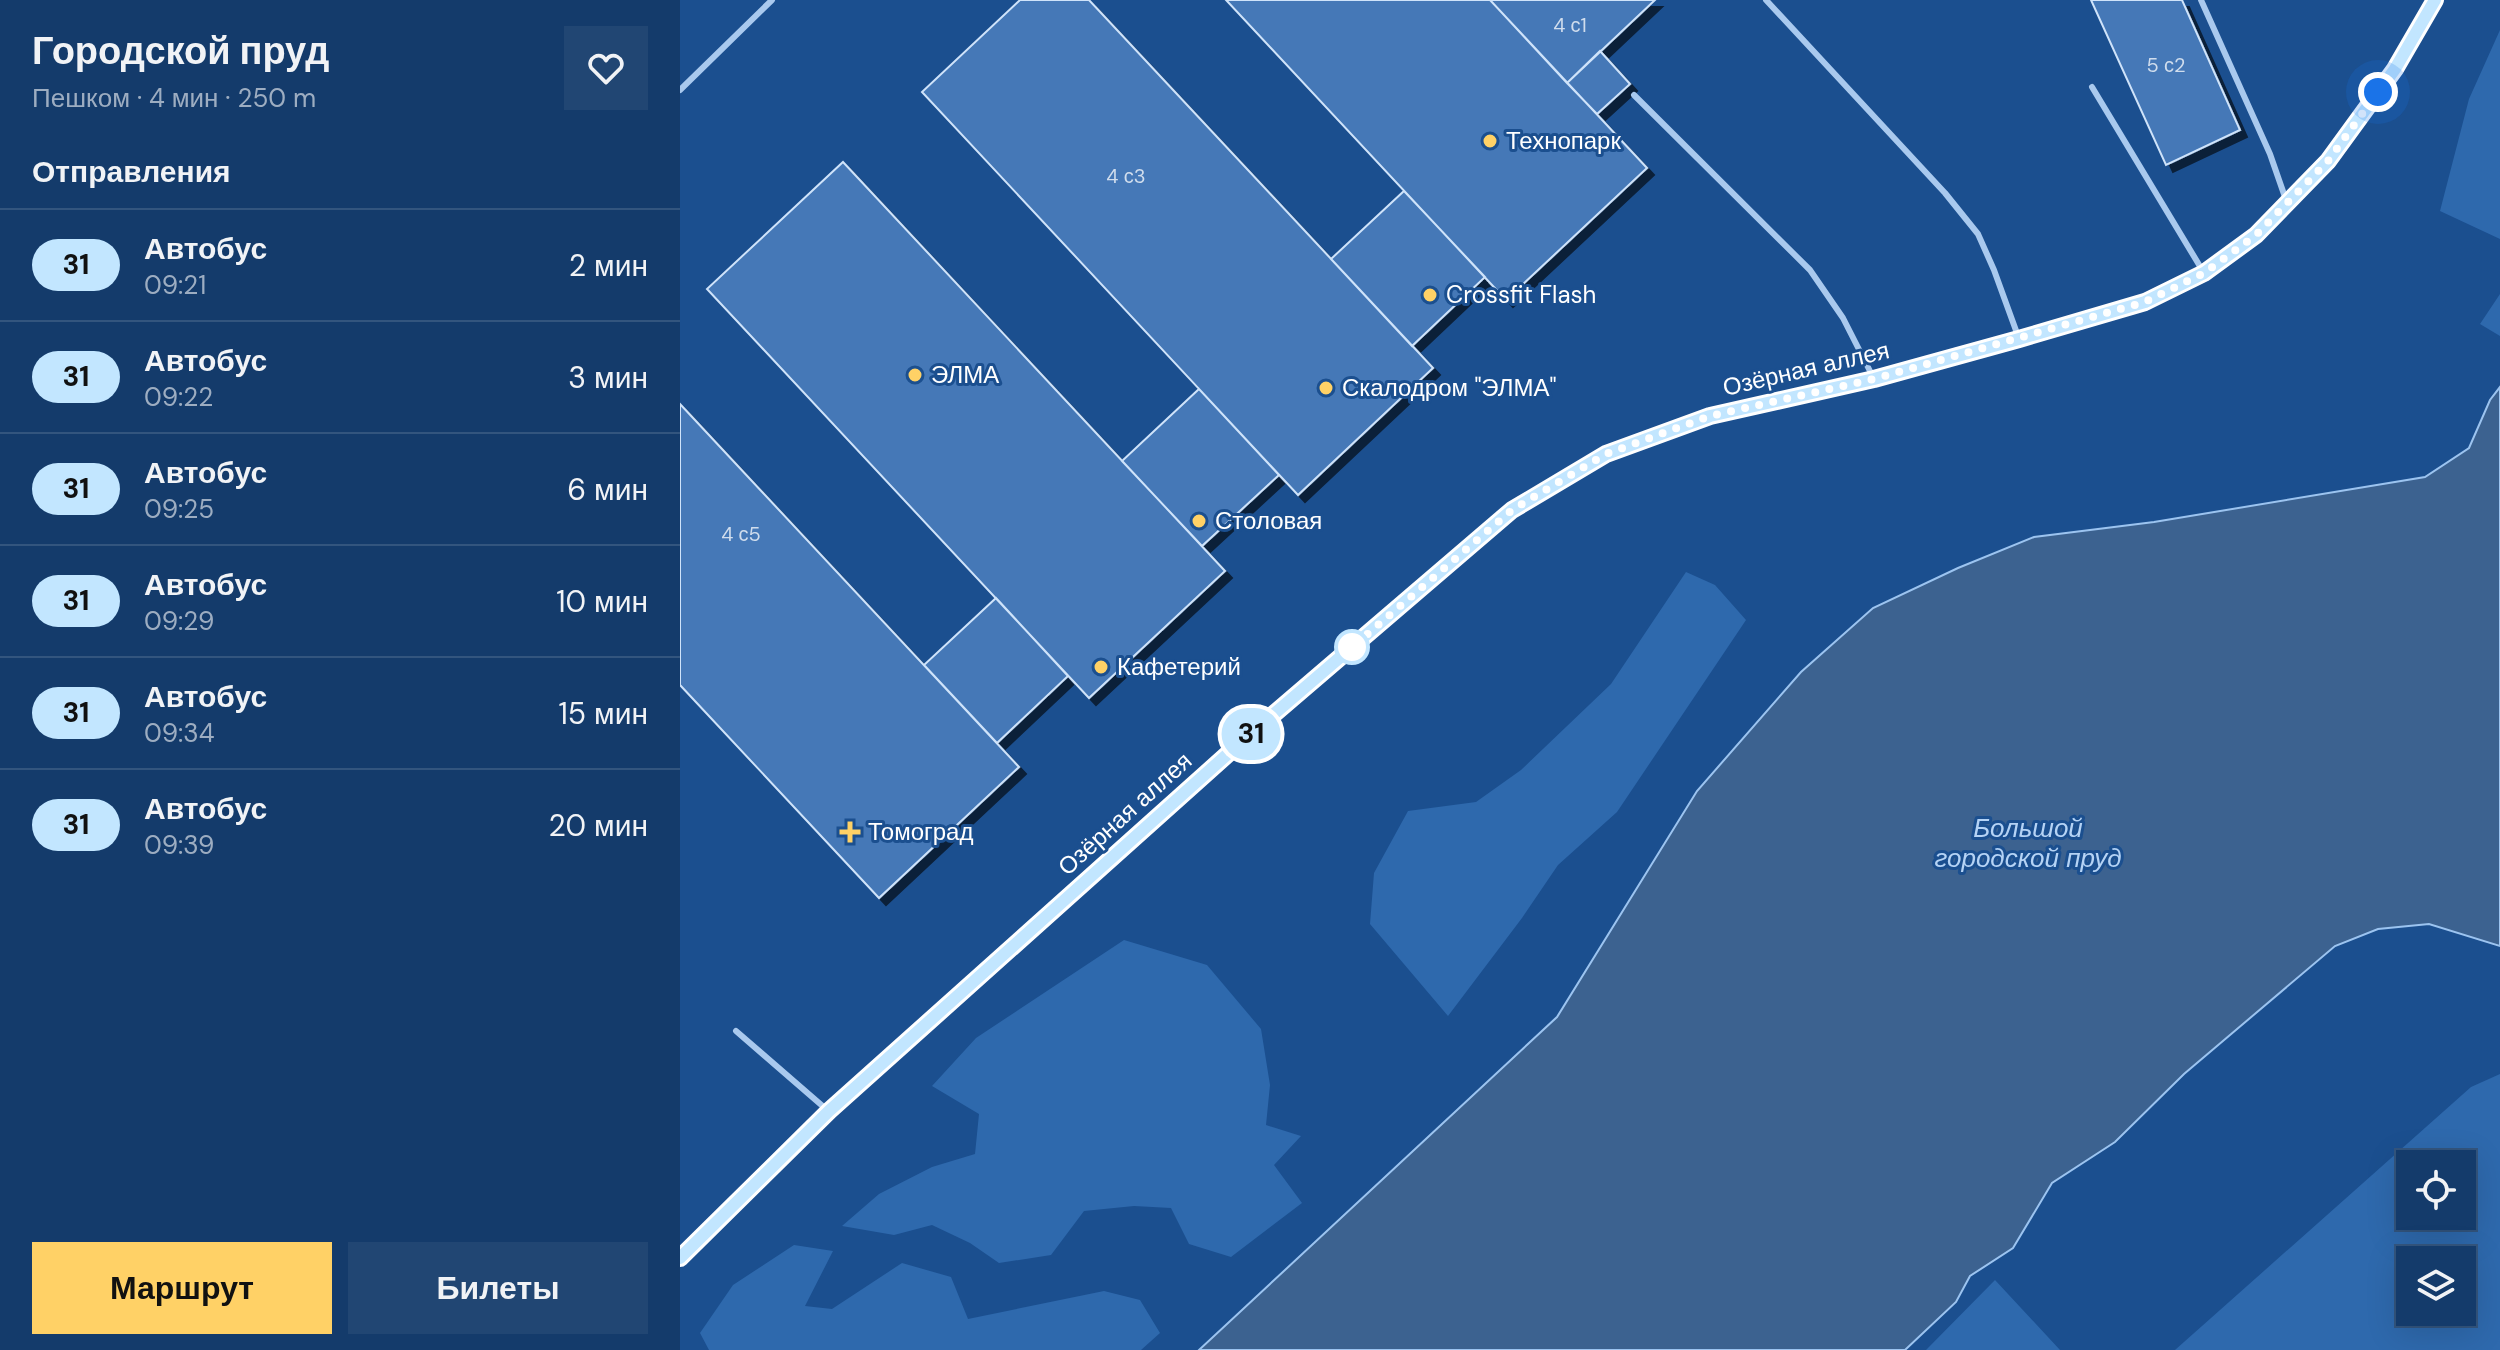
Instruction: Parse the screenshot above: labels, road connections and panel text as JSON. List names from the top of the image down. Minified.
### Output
{"streets":{"street":["Озёрная аллея"]},"water":["Большой городской пруд"],"places":{"other":["Технопарк","Crossfit Flash","ЭЛМА","Скалодром \"ЭЛМА\"","Столовая","Кафетерий"],"health":["Томоград"]},"lines":["bus line 31"],"house_numbers":["4 с1","5 с2","4 с3","4 с5"],"page":{"heading":[["Городской пруд","Пешком · 4 мин · 250 m"],"Отправления"],"on_map":"31","list":[{"mark":"31","name":"Автобус","note":"09:21","value":"2 мин"},{"mark":"31","name":"Автобус","note":"09:22","value":"3 мин"},{"mark":"31","name":"Автобус","note":"09:25","value":"6 мин"},{"mark":"31","name":"Автобус","note":"09:29","value":"10 мин"},{"mark":"31","name":"Автобус","note":"09:34","value":"15 мин"},{"mark":"31","name":"Автобус","note":"09:39","value":"20 мин"}],"buttons":["Маршрут","Билеты"]}}
